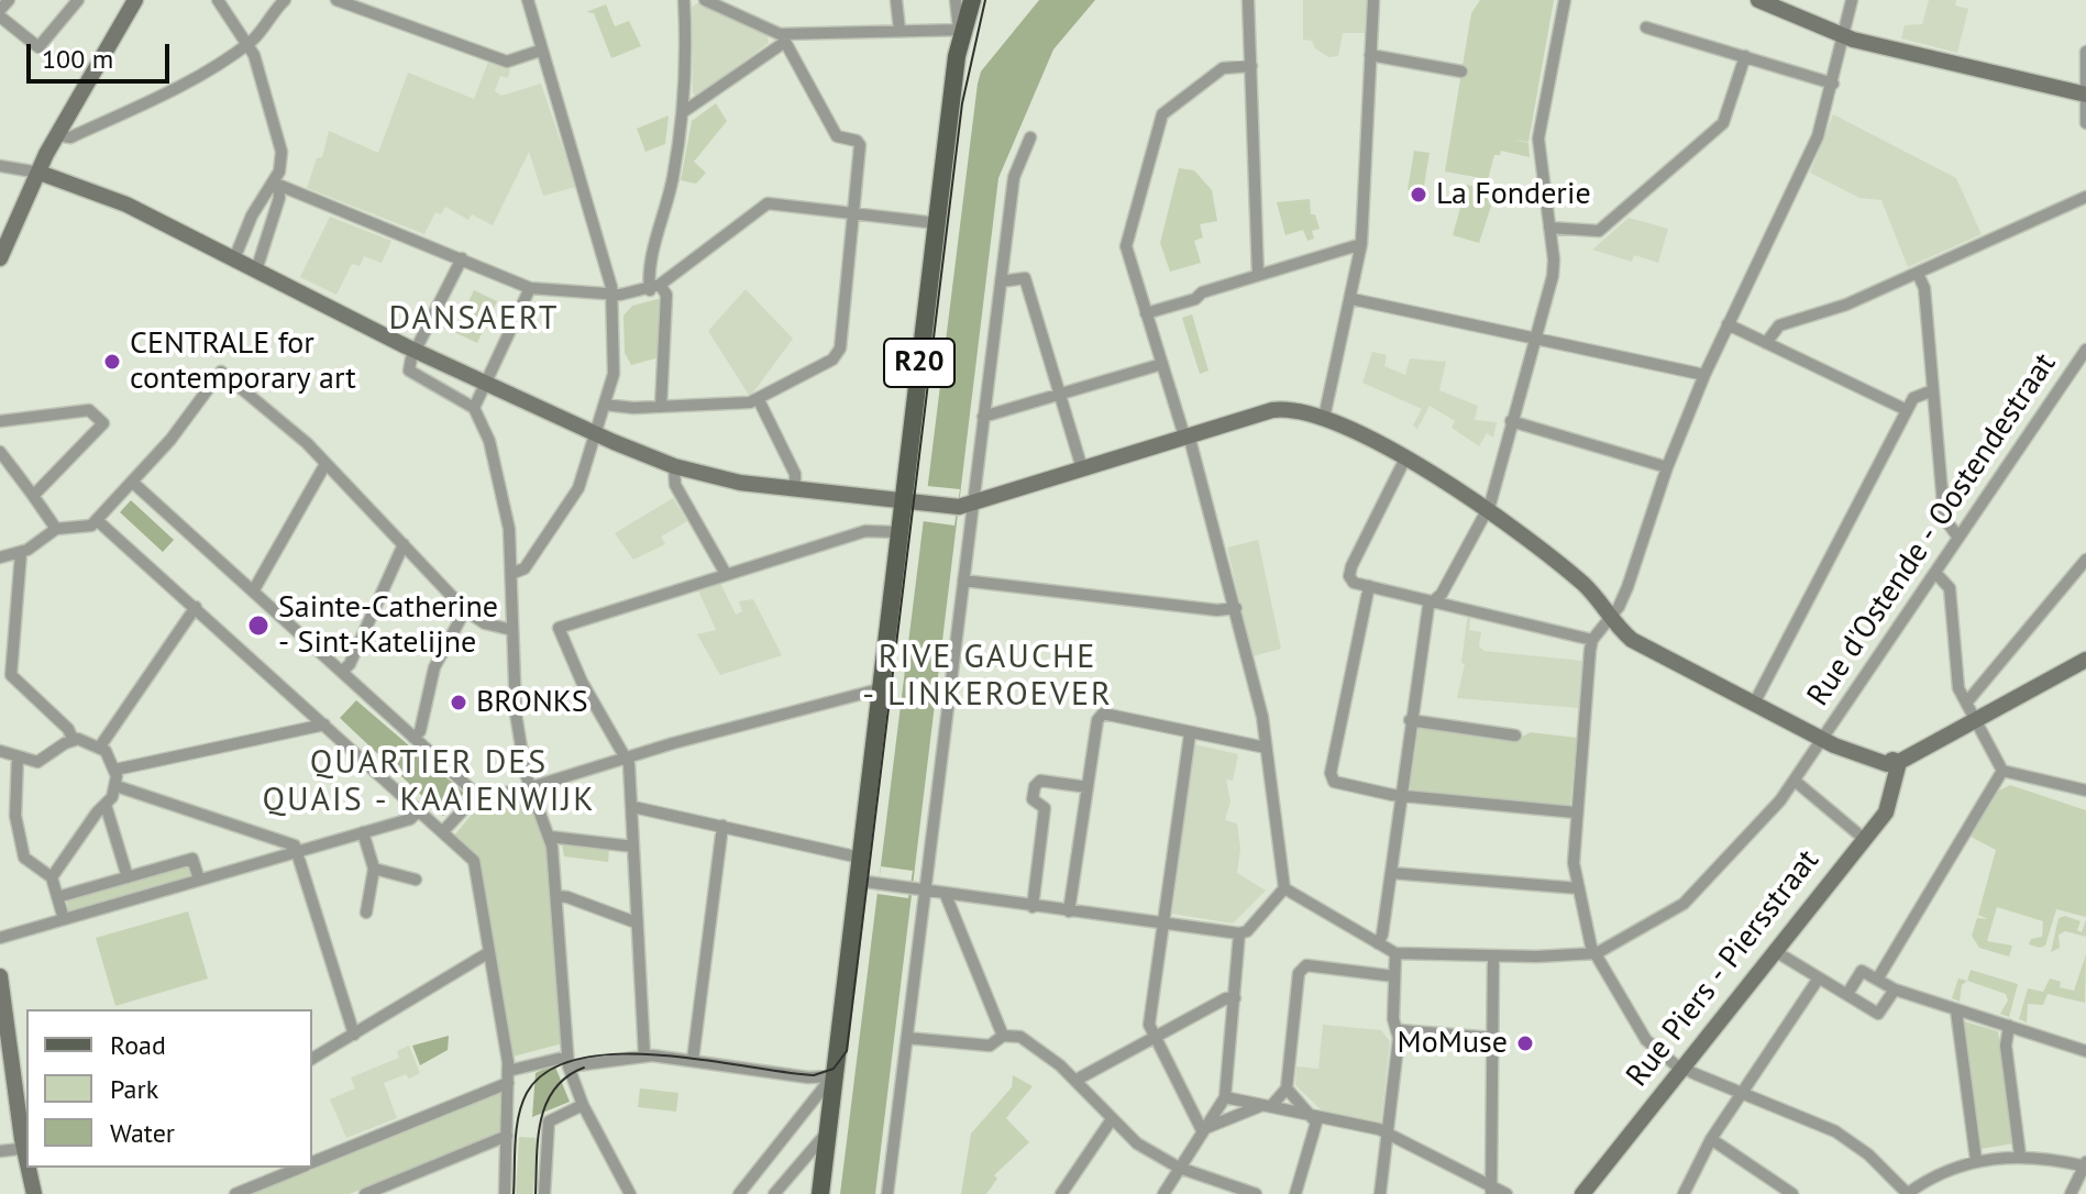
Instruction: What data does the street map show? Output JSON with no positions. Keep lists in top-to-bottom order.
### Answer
{
  "streets": {
    "main road": ["R20"],
    "street": ["Rue d'Ostende - Oostendestraat", "Rue Piers - Piersstraat"]
  },
  "districts": ["DANSAERT", "RIVE GAUCHE - LINKEROEVER", "QUARTIER DES QUAIS - KAAIENWIJK"],
  "places": [
    "La Fonderie",
    "CENTRALE for contemporary art",
    "Sainte-Catherine - Sint-Katelijne",
    "BRONKS",
    "MoMuse"
  ],
  "legend": ["Road", "Park", "Water"],
  "scale_bar": "100 m"
}
